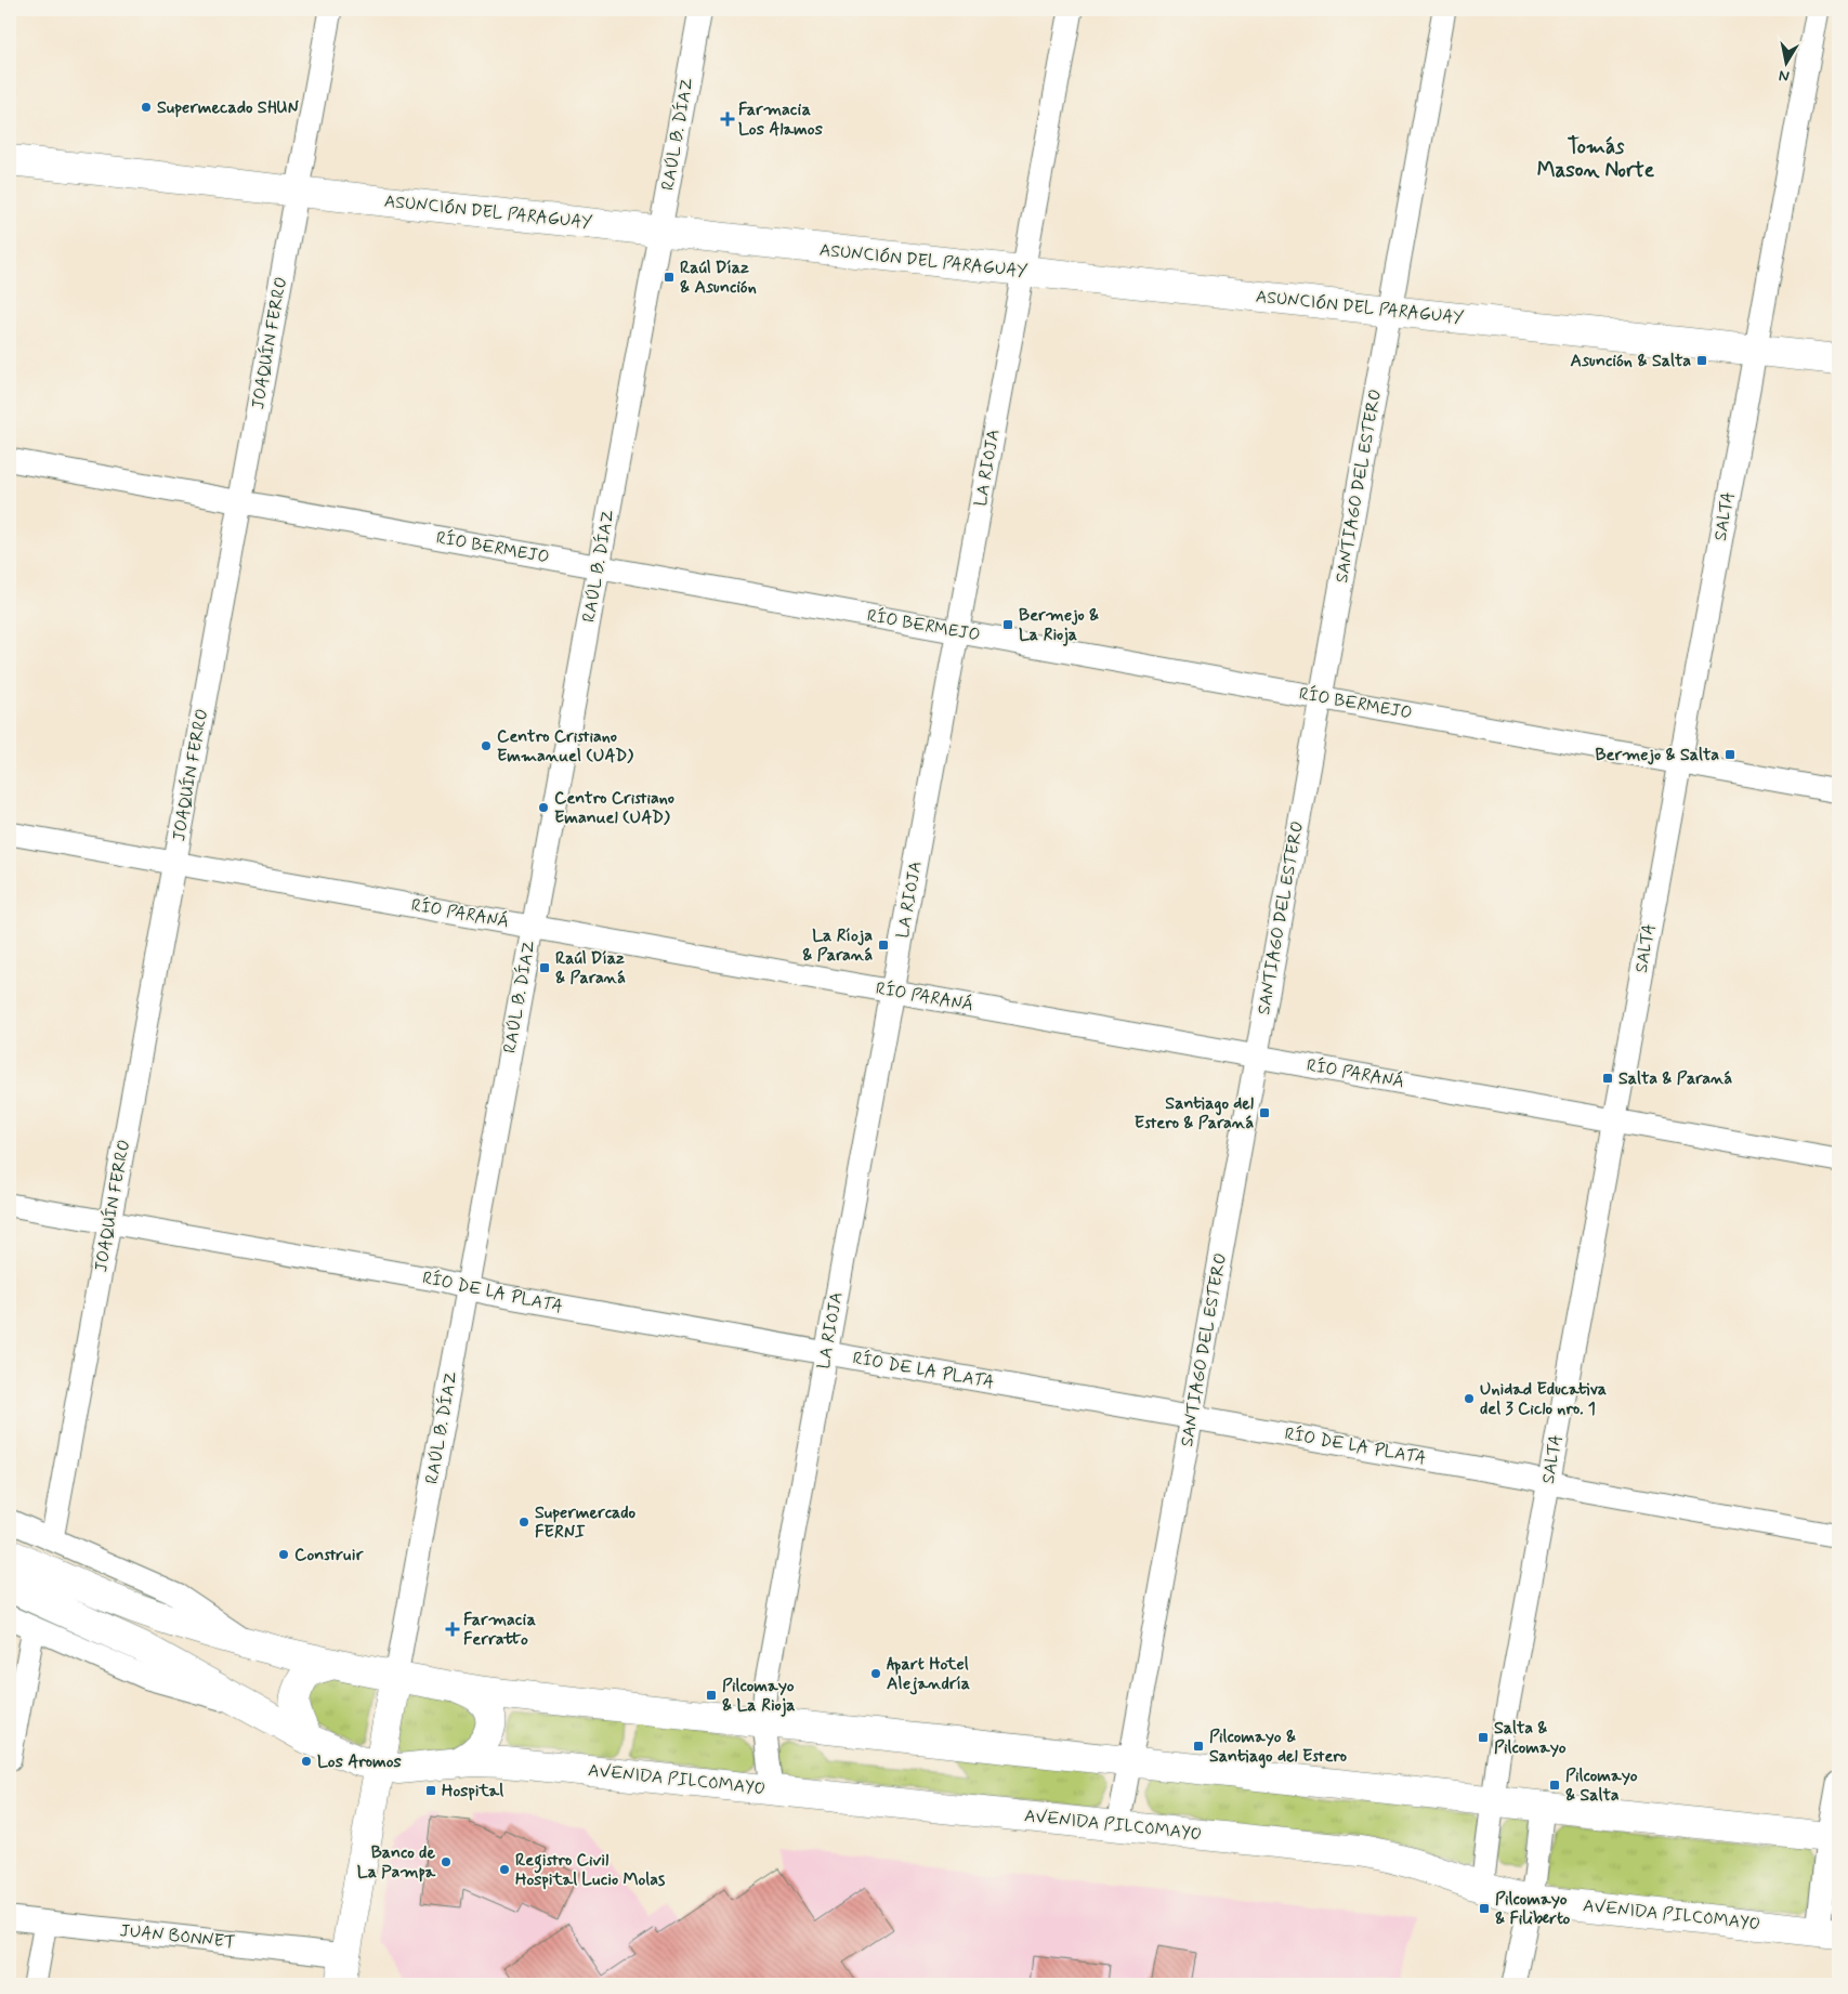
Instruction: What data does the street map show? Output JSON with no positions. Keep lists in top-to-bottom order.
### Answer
{
  "streets": {
    "main road": ["RAÚL B. DÍAZ", "ASUNCIÓN DEL PARAGUAY", "AVENIDA PILCOMAYO"],
    "street": [
      "JOAQUÍN FERRO",
      "LA RIOJA",
      "SANTIAGO DEL ESTERO",
      "SALTA",
      "RÍO BERMEJO",
      "RÍO PARANÁ",
      "RÍO DE LA PLATA",
      "JUAN BONNET"
    ]
  },
  "crossings": [
    ["RAÚL B. DÍAZ", "ASUNCIÓN DEL PARAGUAY"],
    ["RAÚL B. DÍAZ", "RÍO BERMEJO"],
    ["RAÚL B. DÍAZ", "RÍO PARANÁ"],
    ["RAÚL B. DÍAZ", "RÍO DE LA PLATA"],
    ["RAÚL B. DÍAZ", "AVENIDA PILCOMAYO"],
    ["RAÚL B. DÍAZ", "JUAN BONNET"],
    ["ASUNCIÓN DEL PARAGUAY", "JOAQUÍN FERRO"],
    ["ASUNCIÓN DEL PARAGUAY", "LA RIOJA"],
    ["ASUNCIÓN DEL PARAGUAY", "SANTIAGO DEL ESTERO"],
    ["ASUNCIÓN DEL PARAGUAY", "SALTA"],
    ["JOAQUÍN FERRO", "RÍO BERMEJO"],
    ["JOAQUÍN FERRO", "RÍO PARANÁ"],
    ["JOAQUÍN FERRO", "RÍO DE LA PLATA"],
    ["LA RIOJA", "RÍO BERMEJO"],
    ["LA RIOJA", "RÍO PARANÁ"],
    ["LA RIOJA", "RÍO DE LA PLATA"],
    ["LA RIOJA", "AVENIDA PILCOMAYO"],
    ["SANTIAGO DEL ESTERO", "RÍO BERMEJO"],
    ["SANTIAGO DEL ESTERO", "RÍO PARANÁ"],
    ["SANTIAGO DEL ESTERO", "RÍO DE LA PLATA"],
    ["SANTIAGO DEL ESTERO", "AVENIDA PILCOMAYO"],
    ["SALTA", "RÍO BERMEJO"],
    ["SALTA", "RÍO PARANÁ"],
    ["SALTA", "RÍO DE LA PLATA"],
    ["SALTA", "AVENIDA PILCOMAYO"]
  ],
  "districts": ["Tomás Mason Norte"],
  "places": {
    "other": [
      "Supermecado SHUN",
      "Centro Cristiano Emmanuel (UAD)",
      "Centro Cristiano Emanuel (UAD)",
      "Unidad Educativa del 3 Ciclo nro. 1",
      "Supermercado FERNI",
      "Construir",
      "Apart Hotel Alejandría",
      "Los Aromos",
      "Banco de La Pampa",
      "Registro Civil Hospital Lucio Molas"
    ],
    "health": ["Farmacia Los Alamos", "Farmacia Ferratto"],
    "transit": [
      "Raúl Díaz & Asunción",
      "Asunción & Salta",
      "Bermejo & La Rioja",
      "Bermejo & Salta",
      "La Ríoja & Paraná",
      "Raúl Díaz & Paraná",
      "Salta & Paraná",
      "Santiago del Estero & Paraná",
      "Pilcomayo & La Rioja",
      "Salta & Pilcomayo",
      "Pilcomayo & Santiago del Estero",
      "Pilcomayo & Salta",
      "Hospital",
      "Pilcomayo & Filiberto"
    ]
  },
  "north": "bottom"
}
